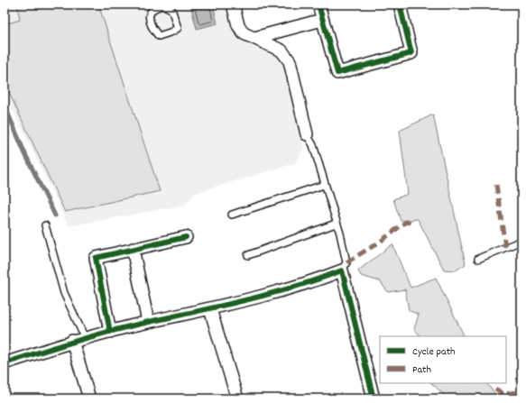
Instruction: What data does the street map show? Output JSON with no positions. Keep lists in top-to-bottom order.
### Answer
{
  "legend": ["Cycle path", "Path"]
}
